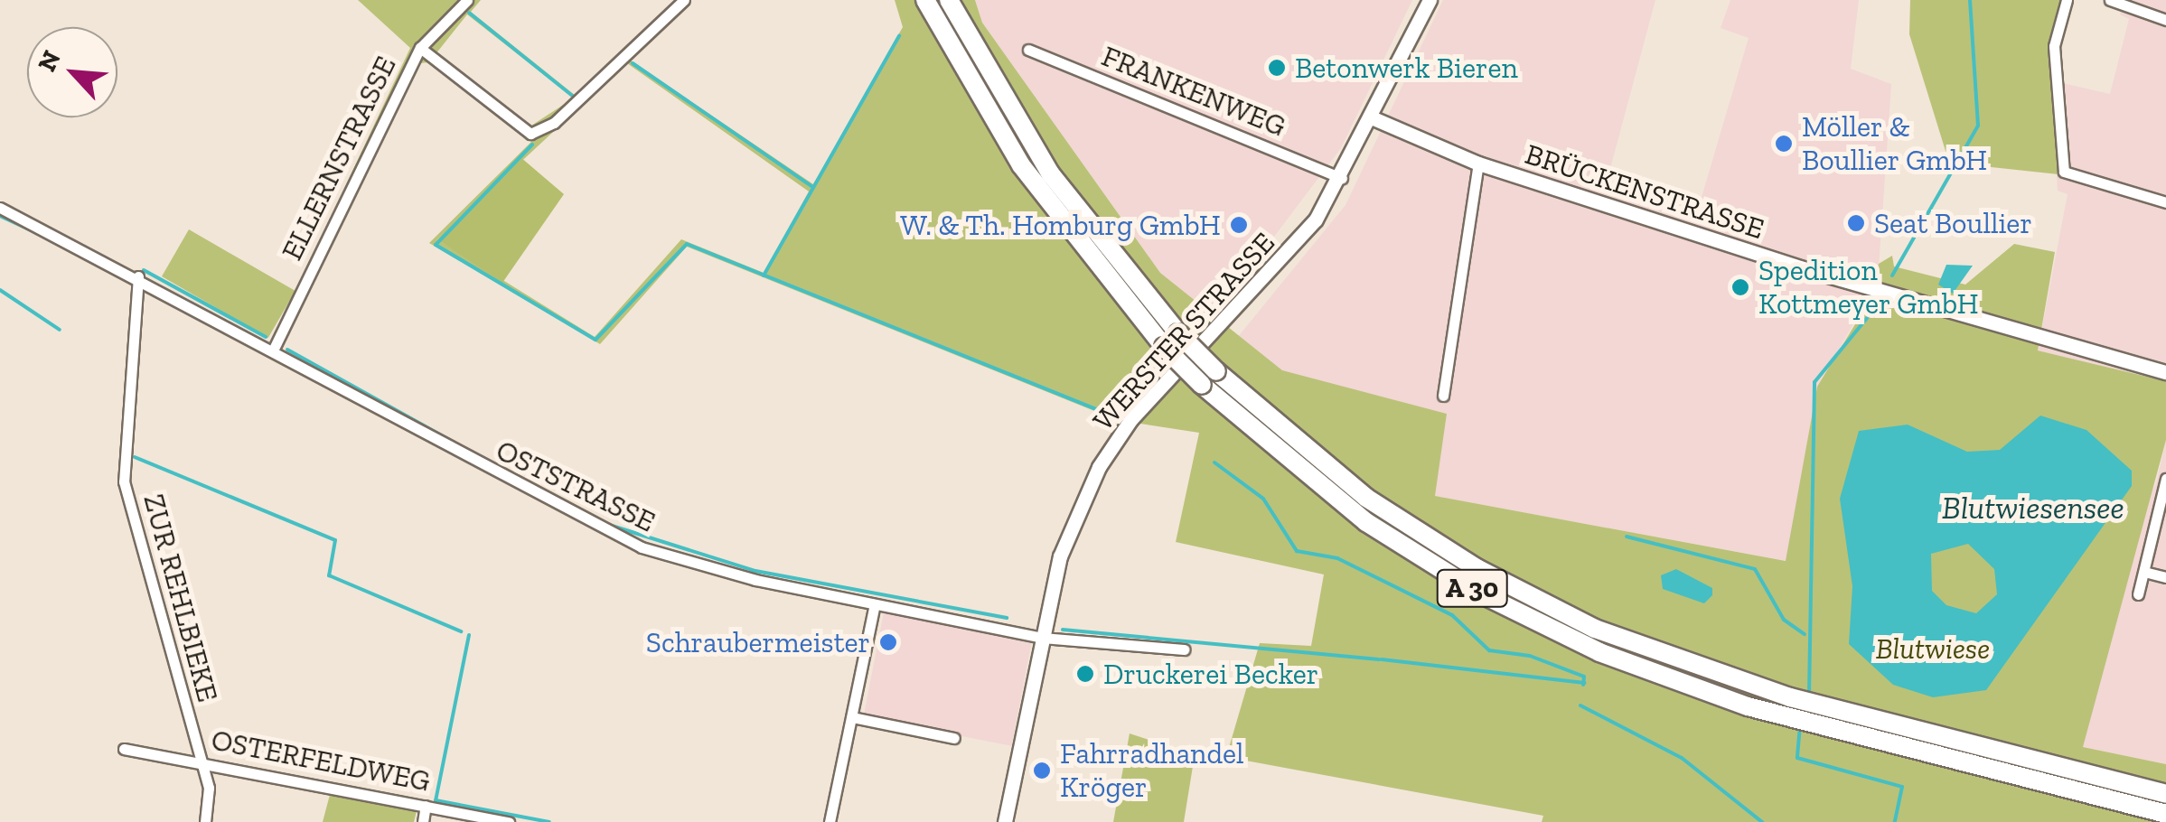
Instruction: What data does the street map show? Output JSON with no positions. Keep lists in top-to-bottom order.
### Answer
{
  "streets": {
    "highway": ["A 30"],
    "main road": ["BRÜCKENSTRASSE", "WERSTER STRASSE"],
    "street": [
      "FRANKENWEG",
      "ELLERNSTRASSE",
      "OSTSTRASSE",
      "ZUR REHLBIEKE",
      "OSTERFELDWEG"
    ]
  },
  "crossings": [
    ["FRANKENWEG", "WERSTER STRASSE"],
    ["ELLERNSTRASSE", "OSTSTRASSE"],
    ["BRÜCKENSTRASSE", "WERSTER STRASSE"],
    ["WERSTER STRASSE", "OSTSTRASSE"],
    ["OSTSTRASSE", "ZUR REHLBIEKE"],
    ["ZUR REHLBIEKE", "OSTERFELDWEG"]
  ],
  "water": ["Blutwiesensee"],
  "parks": ["Blutwiese"],
  "places": [
    "Betonwerk Bieren",
    "Möller & Boullier GmbH",
    "Seat Boullier",
    "W. & Th. Homburg GmbH",
    "Spedition Kottmeyer GmbH",
    "Schraubermeister",
    "Druckerei Becker",
    "Fahrradhandel Kröger"
  ],
  "north": "top left"
}
